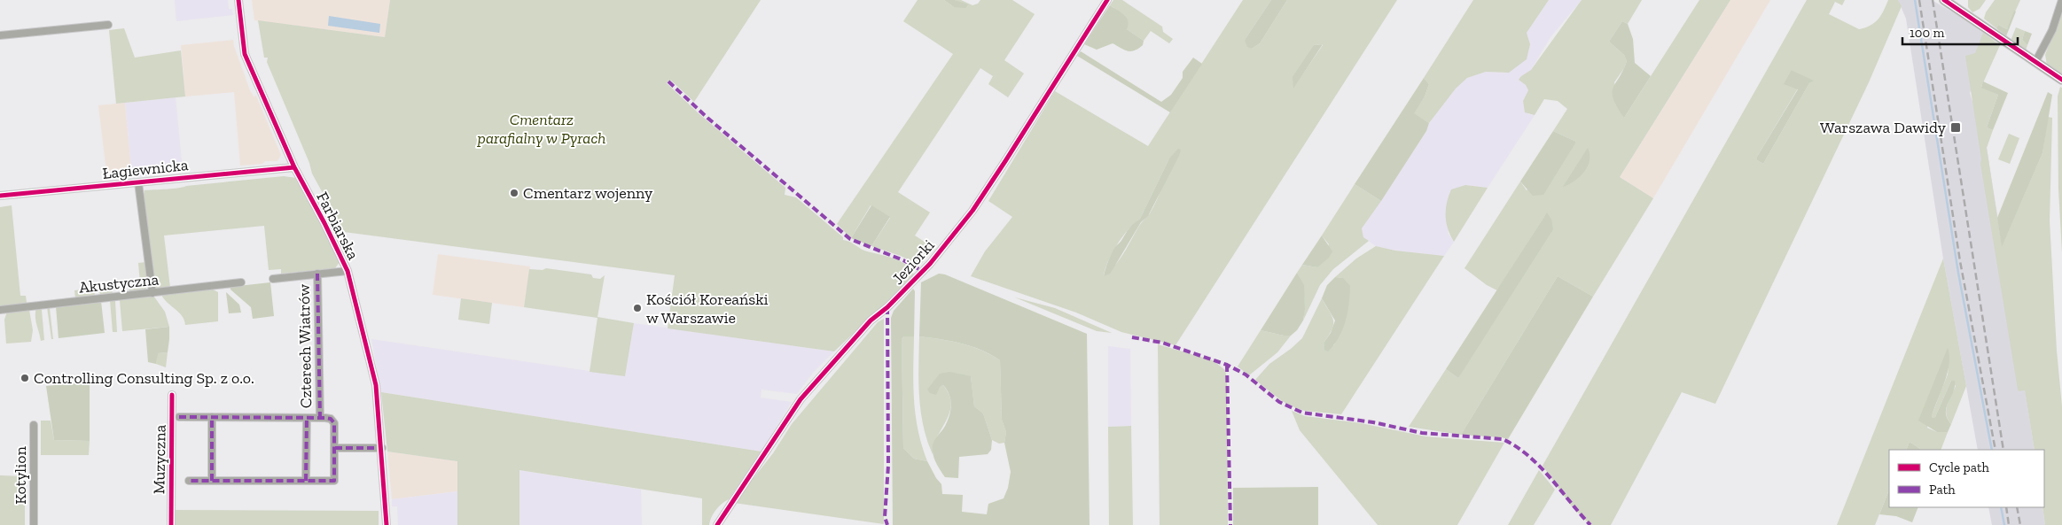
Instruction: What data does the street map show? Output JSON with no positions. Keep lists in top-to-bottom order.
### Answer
{
  "streets": {
    "street": [
      "Łagiewnicka",
      "Farbiarska",
      "Jeziorki",
      "Akustyczna",
      "Czterech Wiatrów",
      "Muzyczna",
      "Kotylion"
    ]
  },
  "crossings": [
    ["Łagiewnicka", "Farbiarska"]
  ],
  "parks": ["Cmentarz parafialny w Pyrach"],
  "places": {
    "transit": ["Warszawa Dawidy"],
    "other": ["Cmentarz wojenny", "Kościół Koreański w Warszawie", "Controlling Consulting Sp. z o.o."]
  },
  "legend": ["Cycle path", "Path"],
  "scale_bar": "100 m"
}
